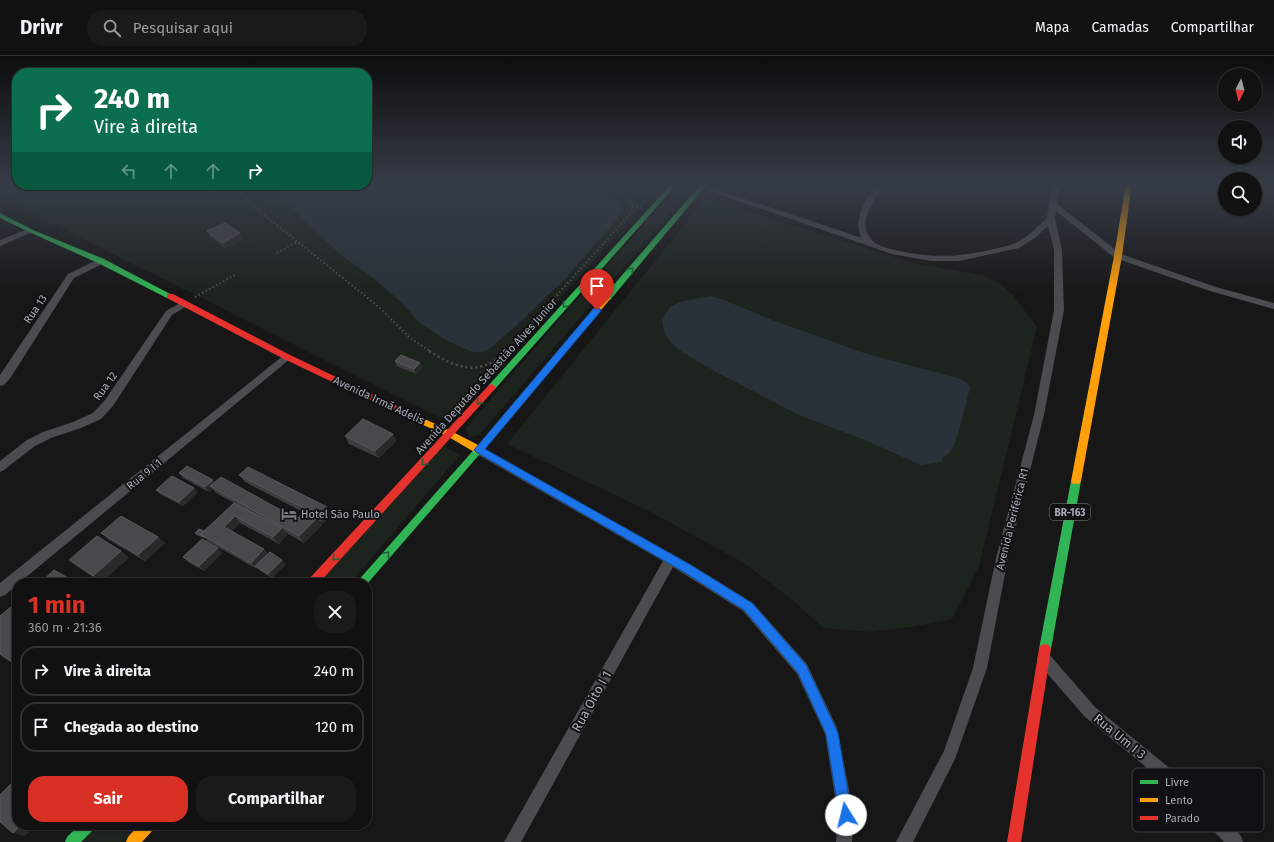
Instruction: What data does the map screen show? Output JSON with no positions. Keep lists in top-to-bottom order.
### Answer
{
  "streets": {
    "main road": ["Avenida Deputado Sebastião Alves Junior", "Avenida Irmã Adelis", "BR-163"],
    "street": [
      "Rua 13",
      "Rua 12",
      "Rua 9 I 1",
      "Avenida Periférica R1",
      "Rua Oito I 1",
      "Rua Um I 3"
    ]
  },
  "crossings": [
    ["Rua 13", "Avenida Irmã Adelis"],
    ["Avenida Deputado Sebastião Alves Junior", "Avenida Irmã Adelis"],
    ["Rua 12", "Avenida Irmã Adelis"],
    ["Avenida Irmã Adelis", "Rua 9 I 1"],
    ["Avenida Irmã Adelis", "Rua Oito I 1"],
    ["BR-163", "Rua Um I 3"]
  ],
  "places": {
    "hotel": ["Hotel São Paulo"]
  },
  "legend": ["Livre", "Lento", "Parado"],
  "north": "bottom",
  "page": {
    "header": "Drivr",
    "search": "Pesquisar aqui",
    "nav": ["Mapa", "Camadas", "Compartilhar"],
    "turn": ["240 m", "Vire à direita"],
    "heading": ["1 min", "360 m · 21:36"],
    "list": [
      {
        "name": "Vire à direita",
        "value": "240 m"
      },
      {
        "name": "Chegada ao destino",
        "value": "120 m"
      }
    ],
    "buttons": ["Sair", "Compartilhar"]
  }
}
